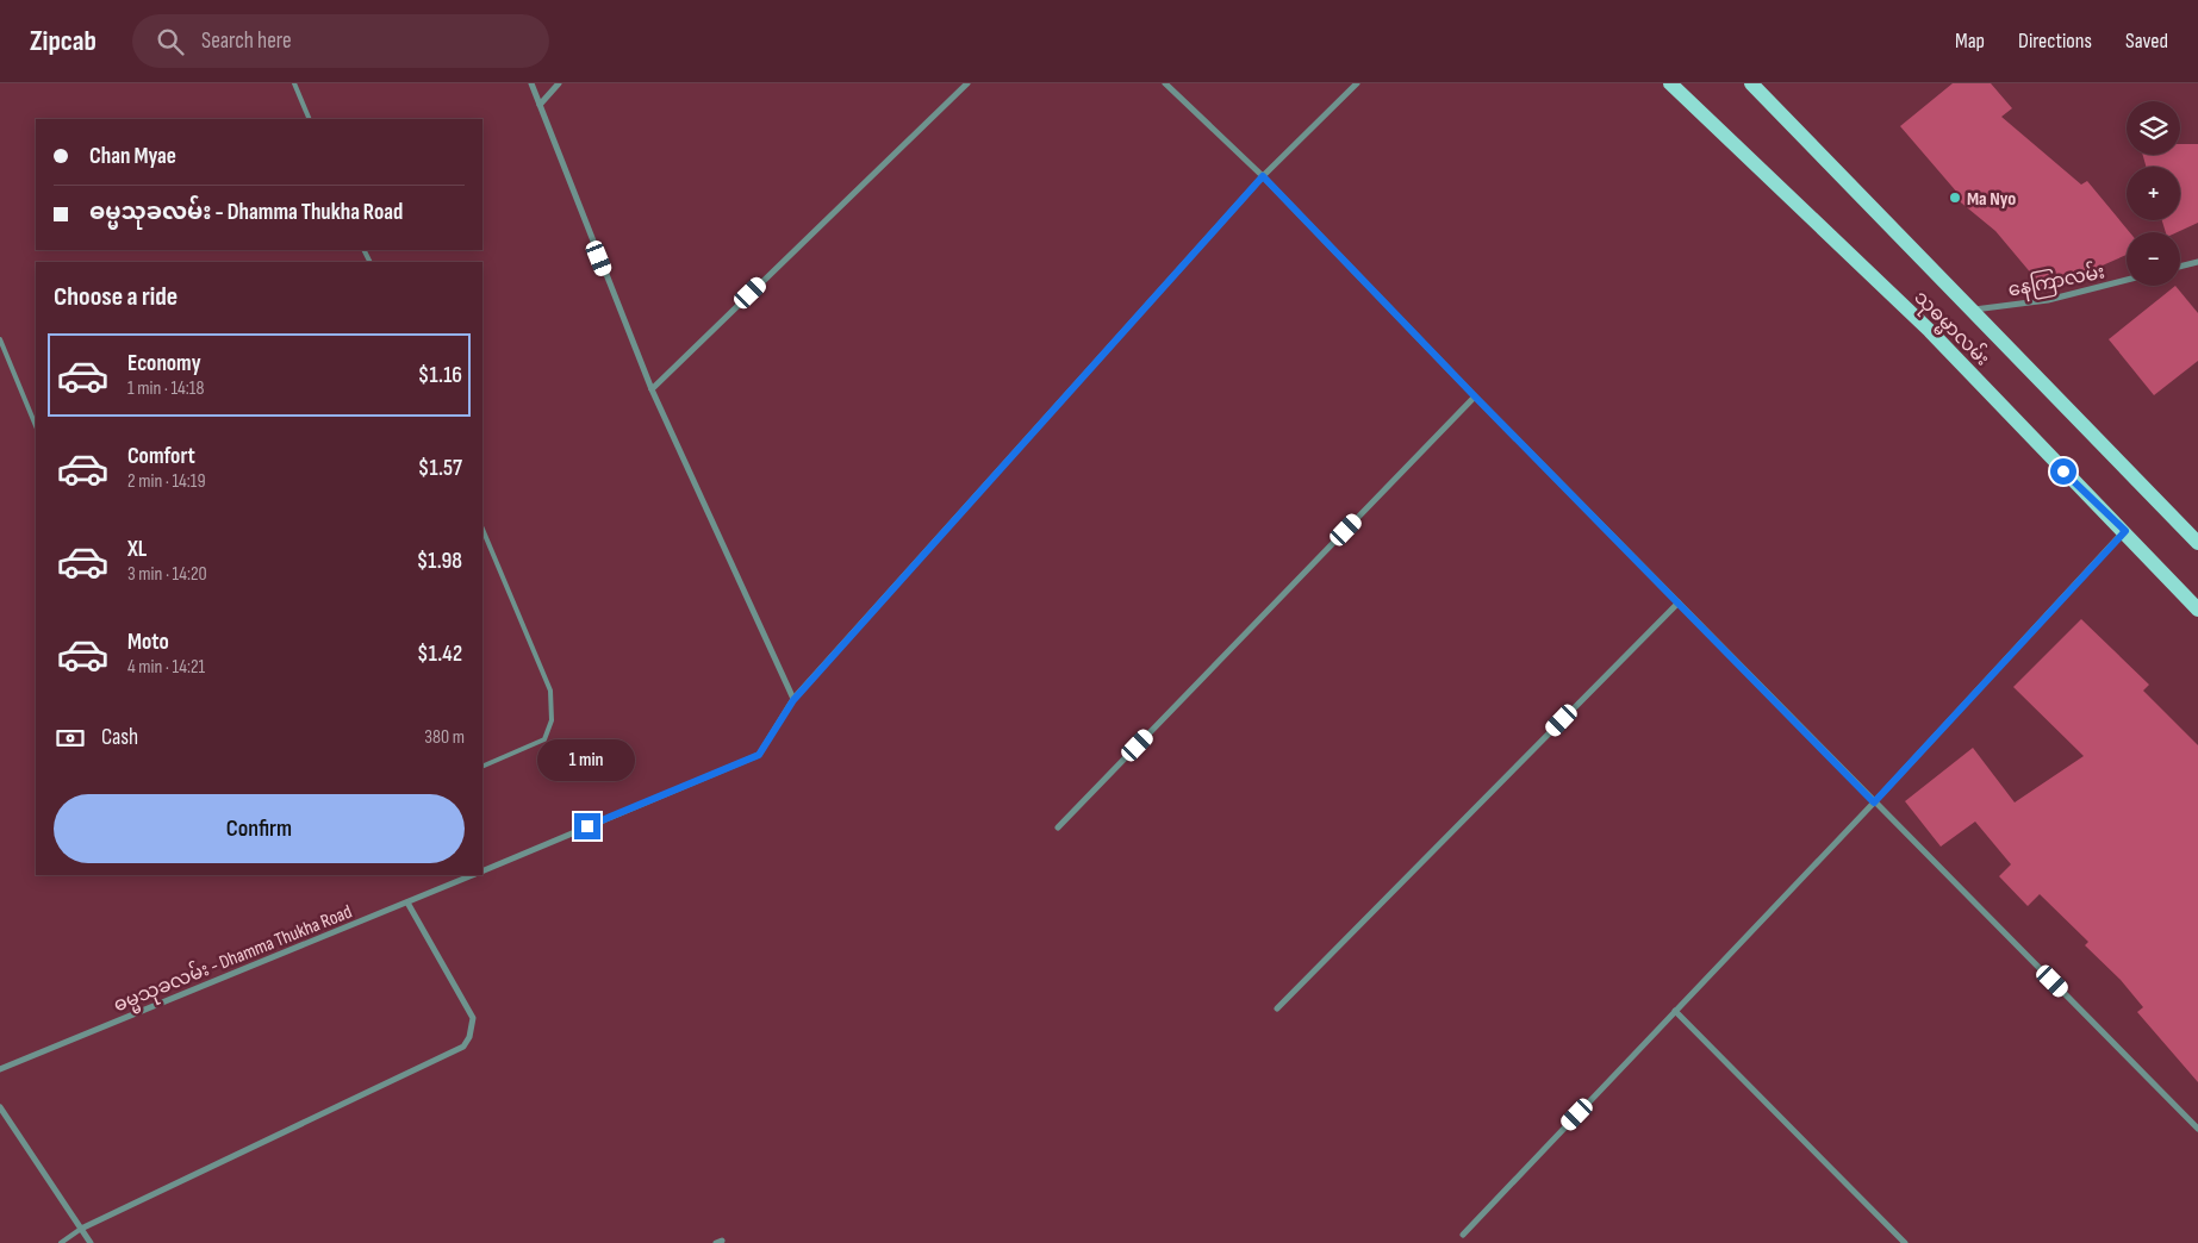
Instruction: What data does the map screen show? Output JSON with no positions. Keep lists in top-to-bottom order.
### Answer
{
  "streets": {
    "main road": ["သုဓမ္မာလမ်း"],
    "street": ["နေကြာလမ်း", "ဓမ္မသုခလမ်း - Dhamma Thukha Road"]
  },
  "crossings": [
    ["နေကြာလမ်း", "သုဓမ္မာလမ်း"]
  ],
  "places": ["Ma Nyo"],
  "page": {
    "header": "Zipcab",
    "search": "Search here",
    "nav": ["Map", "Directions", "Saved"],
    "map_buttons": ["+", "−"],
    "banner": ["Chan Myae", "ဓမ္မသုခလမ်း - Dhamma Thukha Road"],
    "heading": "Choose a ride",
    "list": [
      {
        "name": "Economy",
        "note": "1 min · 14:18",
        "value": "$1.16"
      },
      {
        "name": "Comfort",
        "note": "2 min · 14:19",
        "value": "$1.57"
      },
      {
        "name": "XL",
        "note": "3 min · 14:20",
        "value": "$1.98"
      },
      {
        "name": "Moto",
        "note": "4 min · 14:21",
        "value": "$1.42"
      }
    ],
    "pay": ["Cash", "380 m"],
    "bubble": "1 min",
    "buttons": "Confirm"
  }
}
